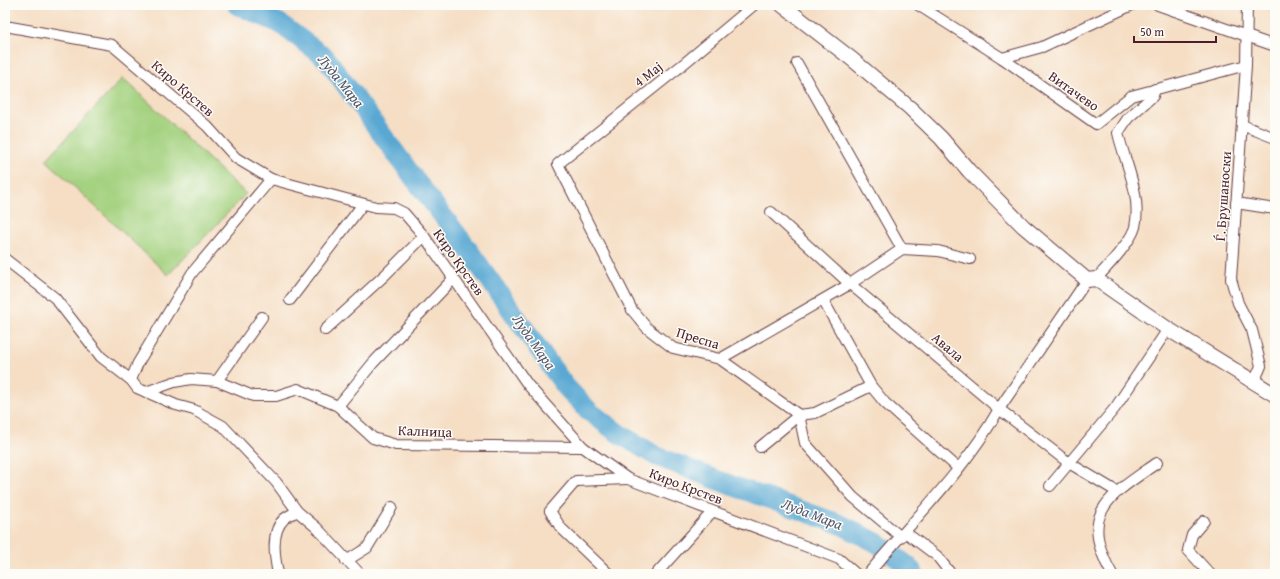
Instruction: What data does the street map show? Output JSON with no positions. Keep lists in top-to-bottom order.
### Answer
{
  "streets": {
    "street": [
      "4 Мај",
      "Киро Крстев",
      "Витачево",
      "Ѓ. Брушаноски",
      "Преспа",
      "Авала",
      "Калница"
    ]
  },
  "crossings": [
    ["4 Мај", "Преспа"],
    ["Киро Крстев", "Калница"],
    ["Витачево", "Ѓ. Брушаноски"]
  ],
  "water": ["Луда Мара"],
  "scale_bar": "50 m"
}
